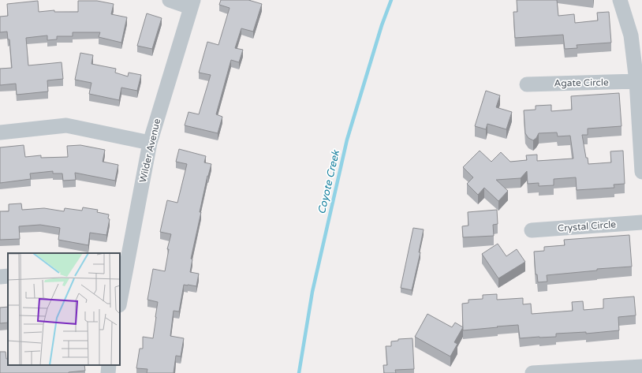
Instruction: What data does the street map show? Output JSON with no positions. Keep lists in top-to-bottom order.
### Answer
{
  "streets": {
    "street": ["Agate Circle", "Wilder Avenue", "Crystal Circle"]
  },
  "water": ["Coyote Creek"]
}
